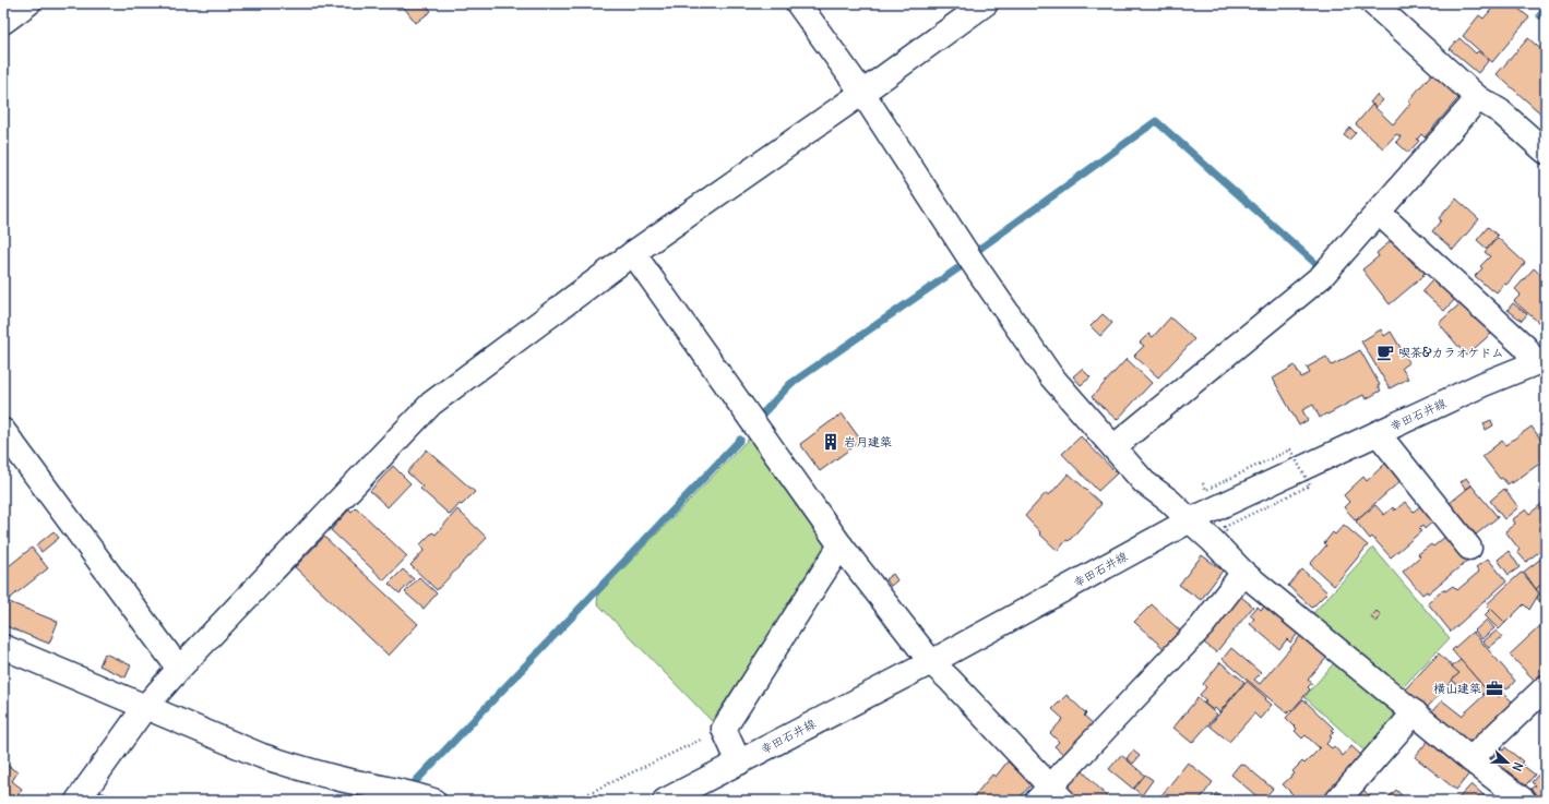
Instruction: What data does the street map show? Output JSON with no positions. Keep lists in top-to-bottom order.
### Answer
{
  "streets": {
    "street": ["幸田石井線"]
  },
  "places": {
    "cafe": ["喫茶&カラオケドム"],
    "building": ["岩月建築"],
    "office": ["横山建築"]
  },
  "north": "right"
}
